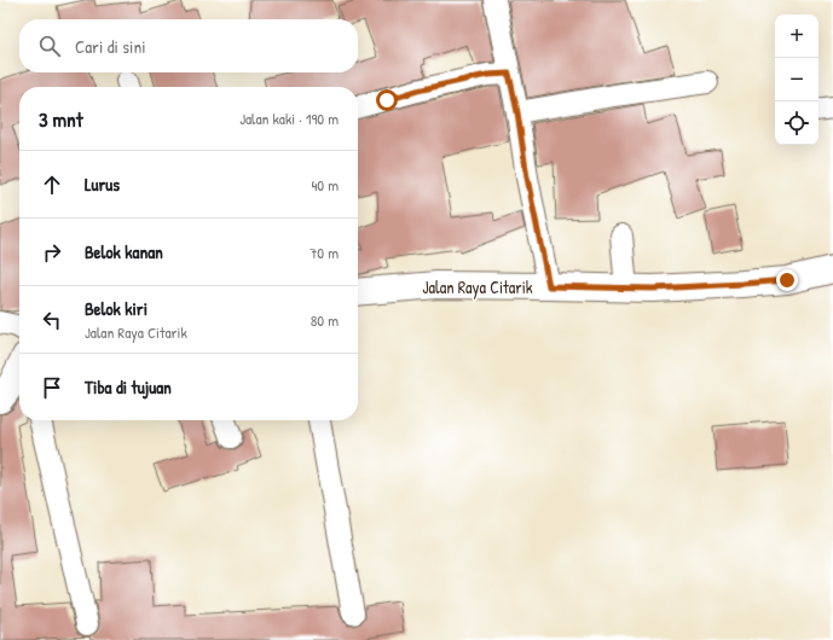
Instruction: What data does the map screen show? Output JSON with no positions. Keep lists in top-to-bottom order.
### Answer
{
  "streets": {
    "street": ["Jalan Raya Citarik"]
  },
  "page": {
    "map_buttons": ["+", "−"],
    "search": "Cari di sini",
    "heading": ["3 mnt", "Jalan kaki · 190 m"],
    "list": [
      ["Lurus", "40 m"],
      ["Belok kanan", "70 m"],
      ["Belok kiri", "Jalan Raya Citarik", "80 m"],
      "Tiba di tujuan"
    ]
  }
}
